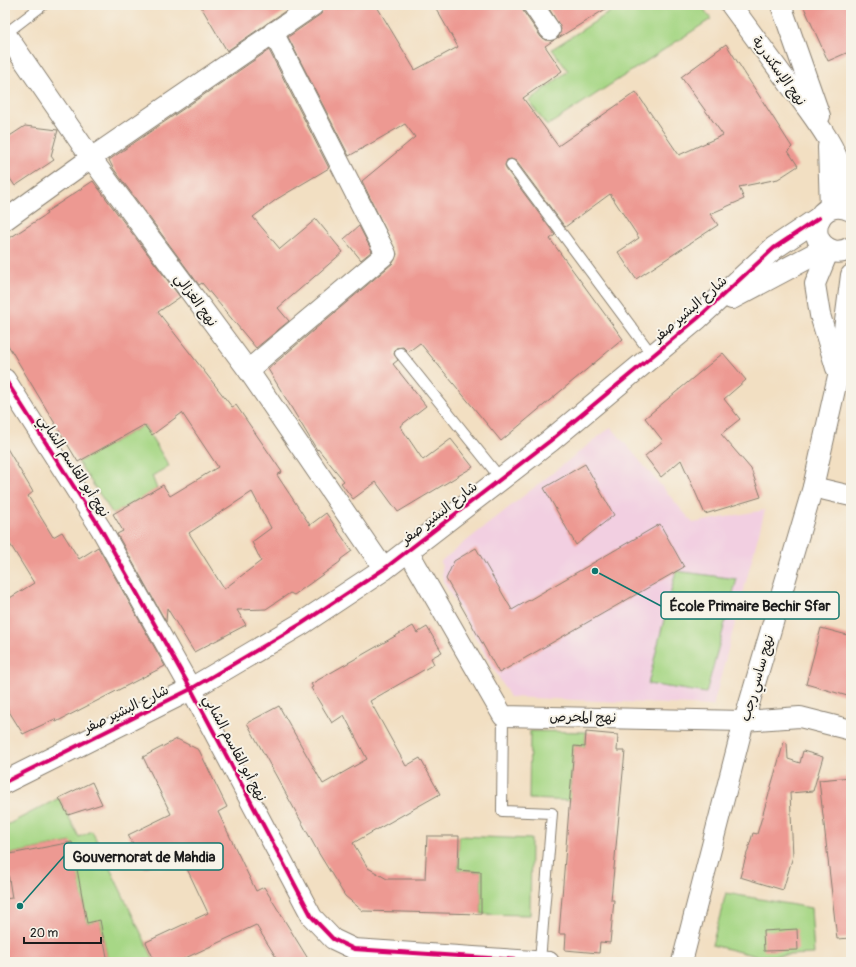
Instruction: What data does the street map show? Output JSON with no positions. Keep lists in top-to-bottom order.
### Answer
{
  "streets": {
    "street": [
      "نهج الإسكندرية",
      "نهج الغزالي",
      "شارع البشير صفر",
      "نهج أبو القاسم الشابي",
      "نهج ساسي رجب",
      "نهج المحرص"
    ]
  },
  "crossings": [
    ["نهج الغزالي", "شارع البشير صفر"],
    ["شارع البشير صفر", "نهج أبو القاسم الشابي"],
    ["نهج ساسي رجب", "نهج المحرص"]
  ],
  "places": ["École Primaire Bechir Sfar", "Gouvernorat de Mahdia"],
  "scale_bar": "20 m"
}
